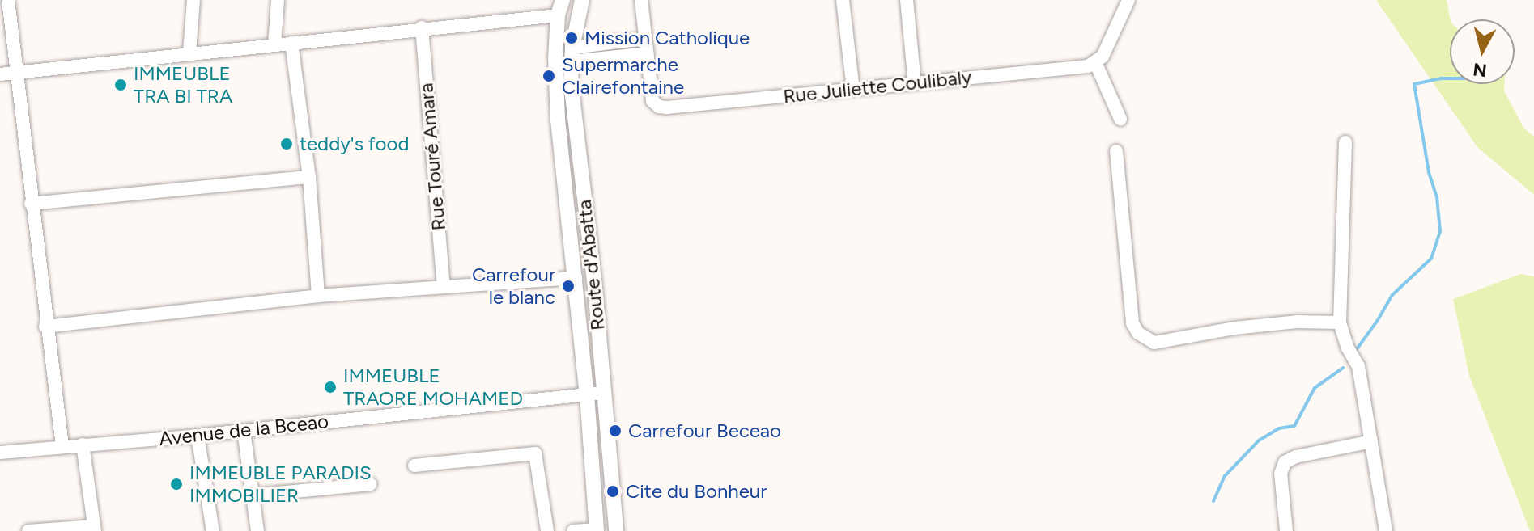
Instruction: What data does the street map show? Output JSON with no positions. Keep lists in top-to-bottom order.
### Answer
{
  "streets": {
    "street": [
      "Rue Juliette Coulibaly",
      "Rue Touré Amara",
      "Route d'Abatta",
      "Avenue de la Bceao"
    ]
  },
  "crossings": [
    ["Route d'Abatta", "Avenue de la Bceao"]
  ],
  "places": [
    "Mission Catholique",
    "Supermarche Clairefontaine",
    "IMMEUBLE TRA BI TRA",
    "teddy's food",
    "Carrefour le blanc",
    "IMMEUBLE TRAORE MOHAMED",
    "Carrefour Beceao",
    "IMMEUBLE PARADIS IMMOBILIER",
    "Cite du Bonheur"
  ],
  "north": "bottom"
}
